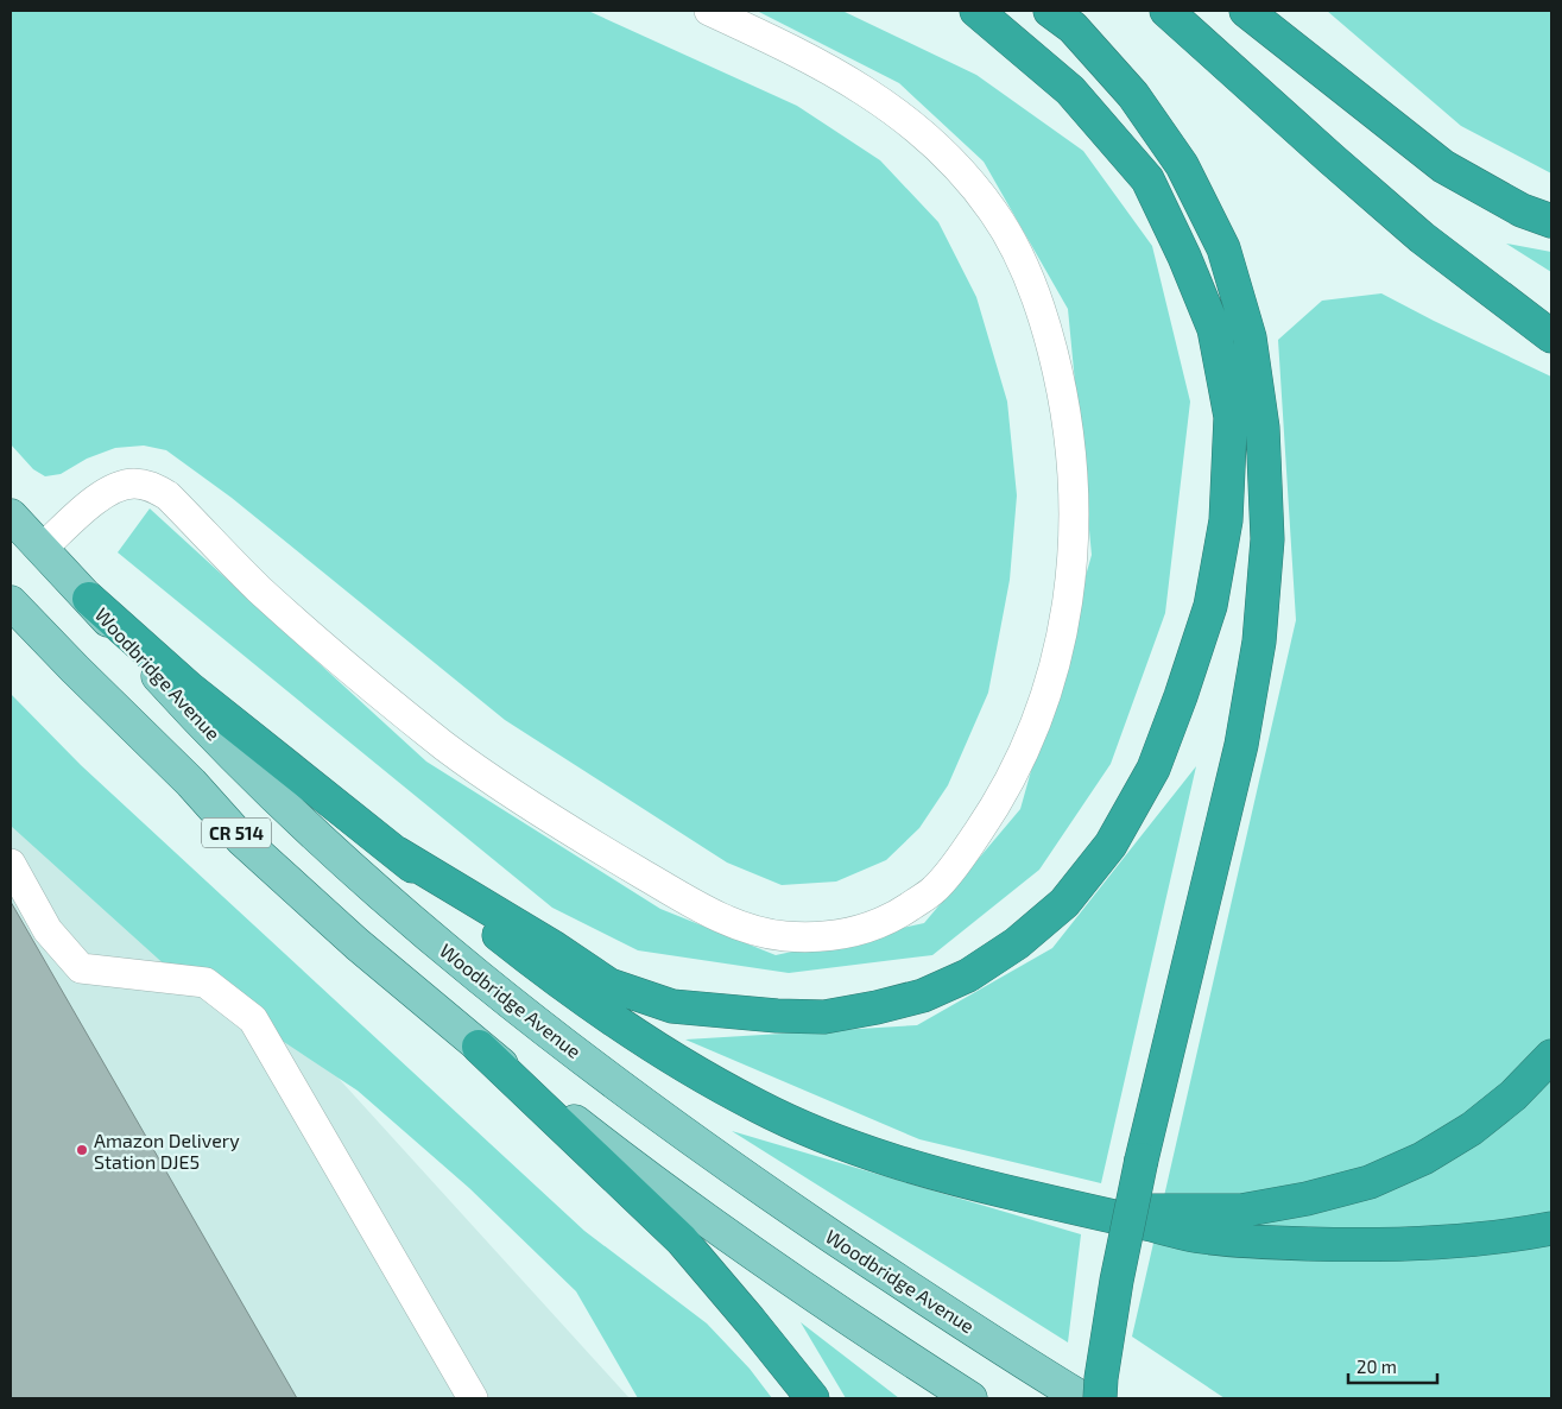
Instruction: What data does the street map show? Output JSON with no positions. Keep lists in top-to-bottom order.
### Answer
{
  "streets": {
    "main road": ["Woodbridge Avenue", "CR 514"]
  },
  "places": ["Amazon Delivery Station DJE5"],
  "scale_bar": "20 m"
}
